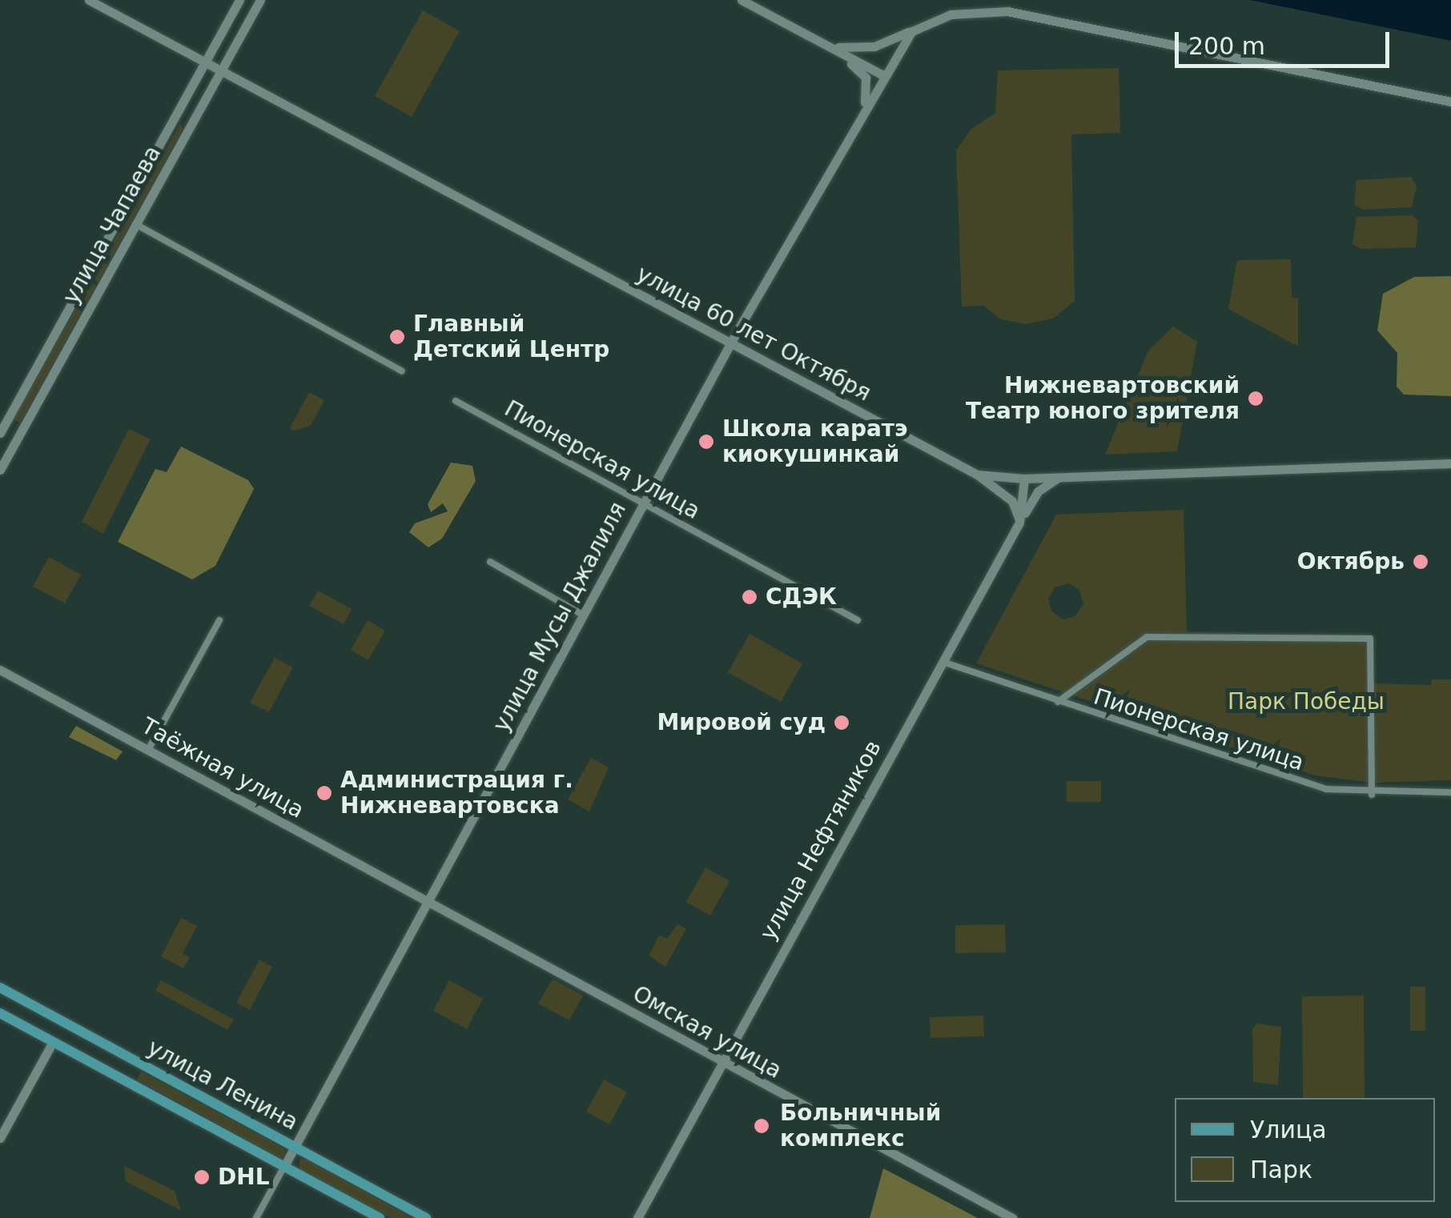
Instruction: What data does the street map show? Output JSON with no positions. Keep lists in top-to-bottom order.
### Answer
{
  "streets": {
    "main road": [
      "улица Чапаева",
      "улица 60 лет Октября",
      "улица Мусы Джалиля",
      "Таёжная улица",
      "улица Нефтяников",
      "Омская улица",
      "улица Ленина"
    ],
    "street": ["Пионерская улица"]
  },
  "crossings": [
    ["улица Чапаева", "улица 60 лет Октября"],
    ["улица 60 лет Октября", "улица Мусы Джалиля"],
    ["улица 60 лет Октября", "улица Нефтяников"],
    ["Пионерская улица", "улица Мусы Джалиля"],
    ["Пионерская улица", "улица Нефтяников"],
    ["улица Мусы Джалиля", "Таёжная улица"],
    ["улица Мусы Джалиля", "Омская улица"],
    ["улица Мусы Джалиля", "улица Ленина"],
    ["Таёжная улица", "Омская улица"],
    ["улица Нефтяников", "Омская улица"]
  ],
  "parks": ["Парк Победы"],
  "places": [
    "Главный Детский Центр",
    "Нижневартовский Театр юного зрителя",
    "Школа каратэ киокушинкай",
    "Октябрь",
    "СДЭК",
    "Мировой суд",
    "Администрация г. Нижневартовска",
    "Больничный комплекс",
    "DHL"
  ],
  "legend": ["Улица", "Парк"],
  "scale_bar": "200 m"
}
